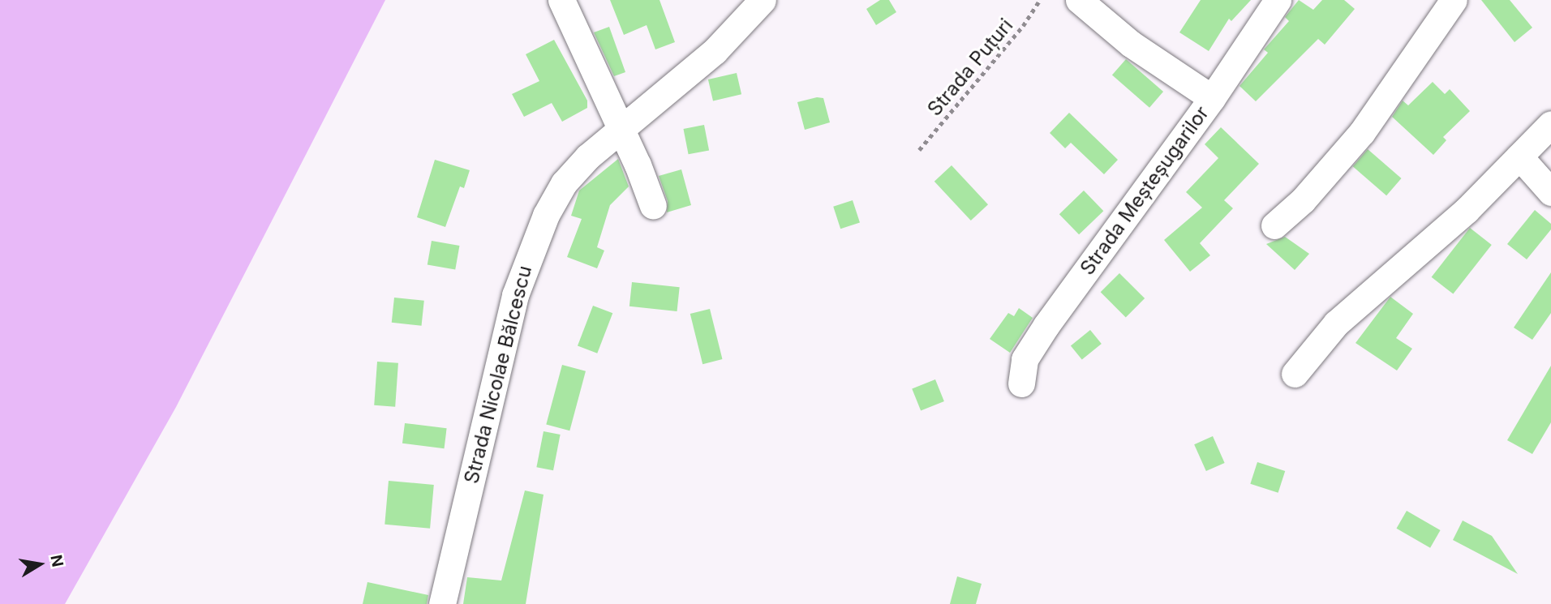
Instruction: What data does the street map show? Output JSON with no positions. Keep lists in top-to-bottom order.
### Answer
{
  "streets": {
    "street": ["Strada Meșteșugarilor", "Strada Nicolae Bălcescu"],
    "path": ["Strada Puțuri"]
  },
  "north": "right"
}
